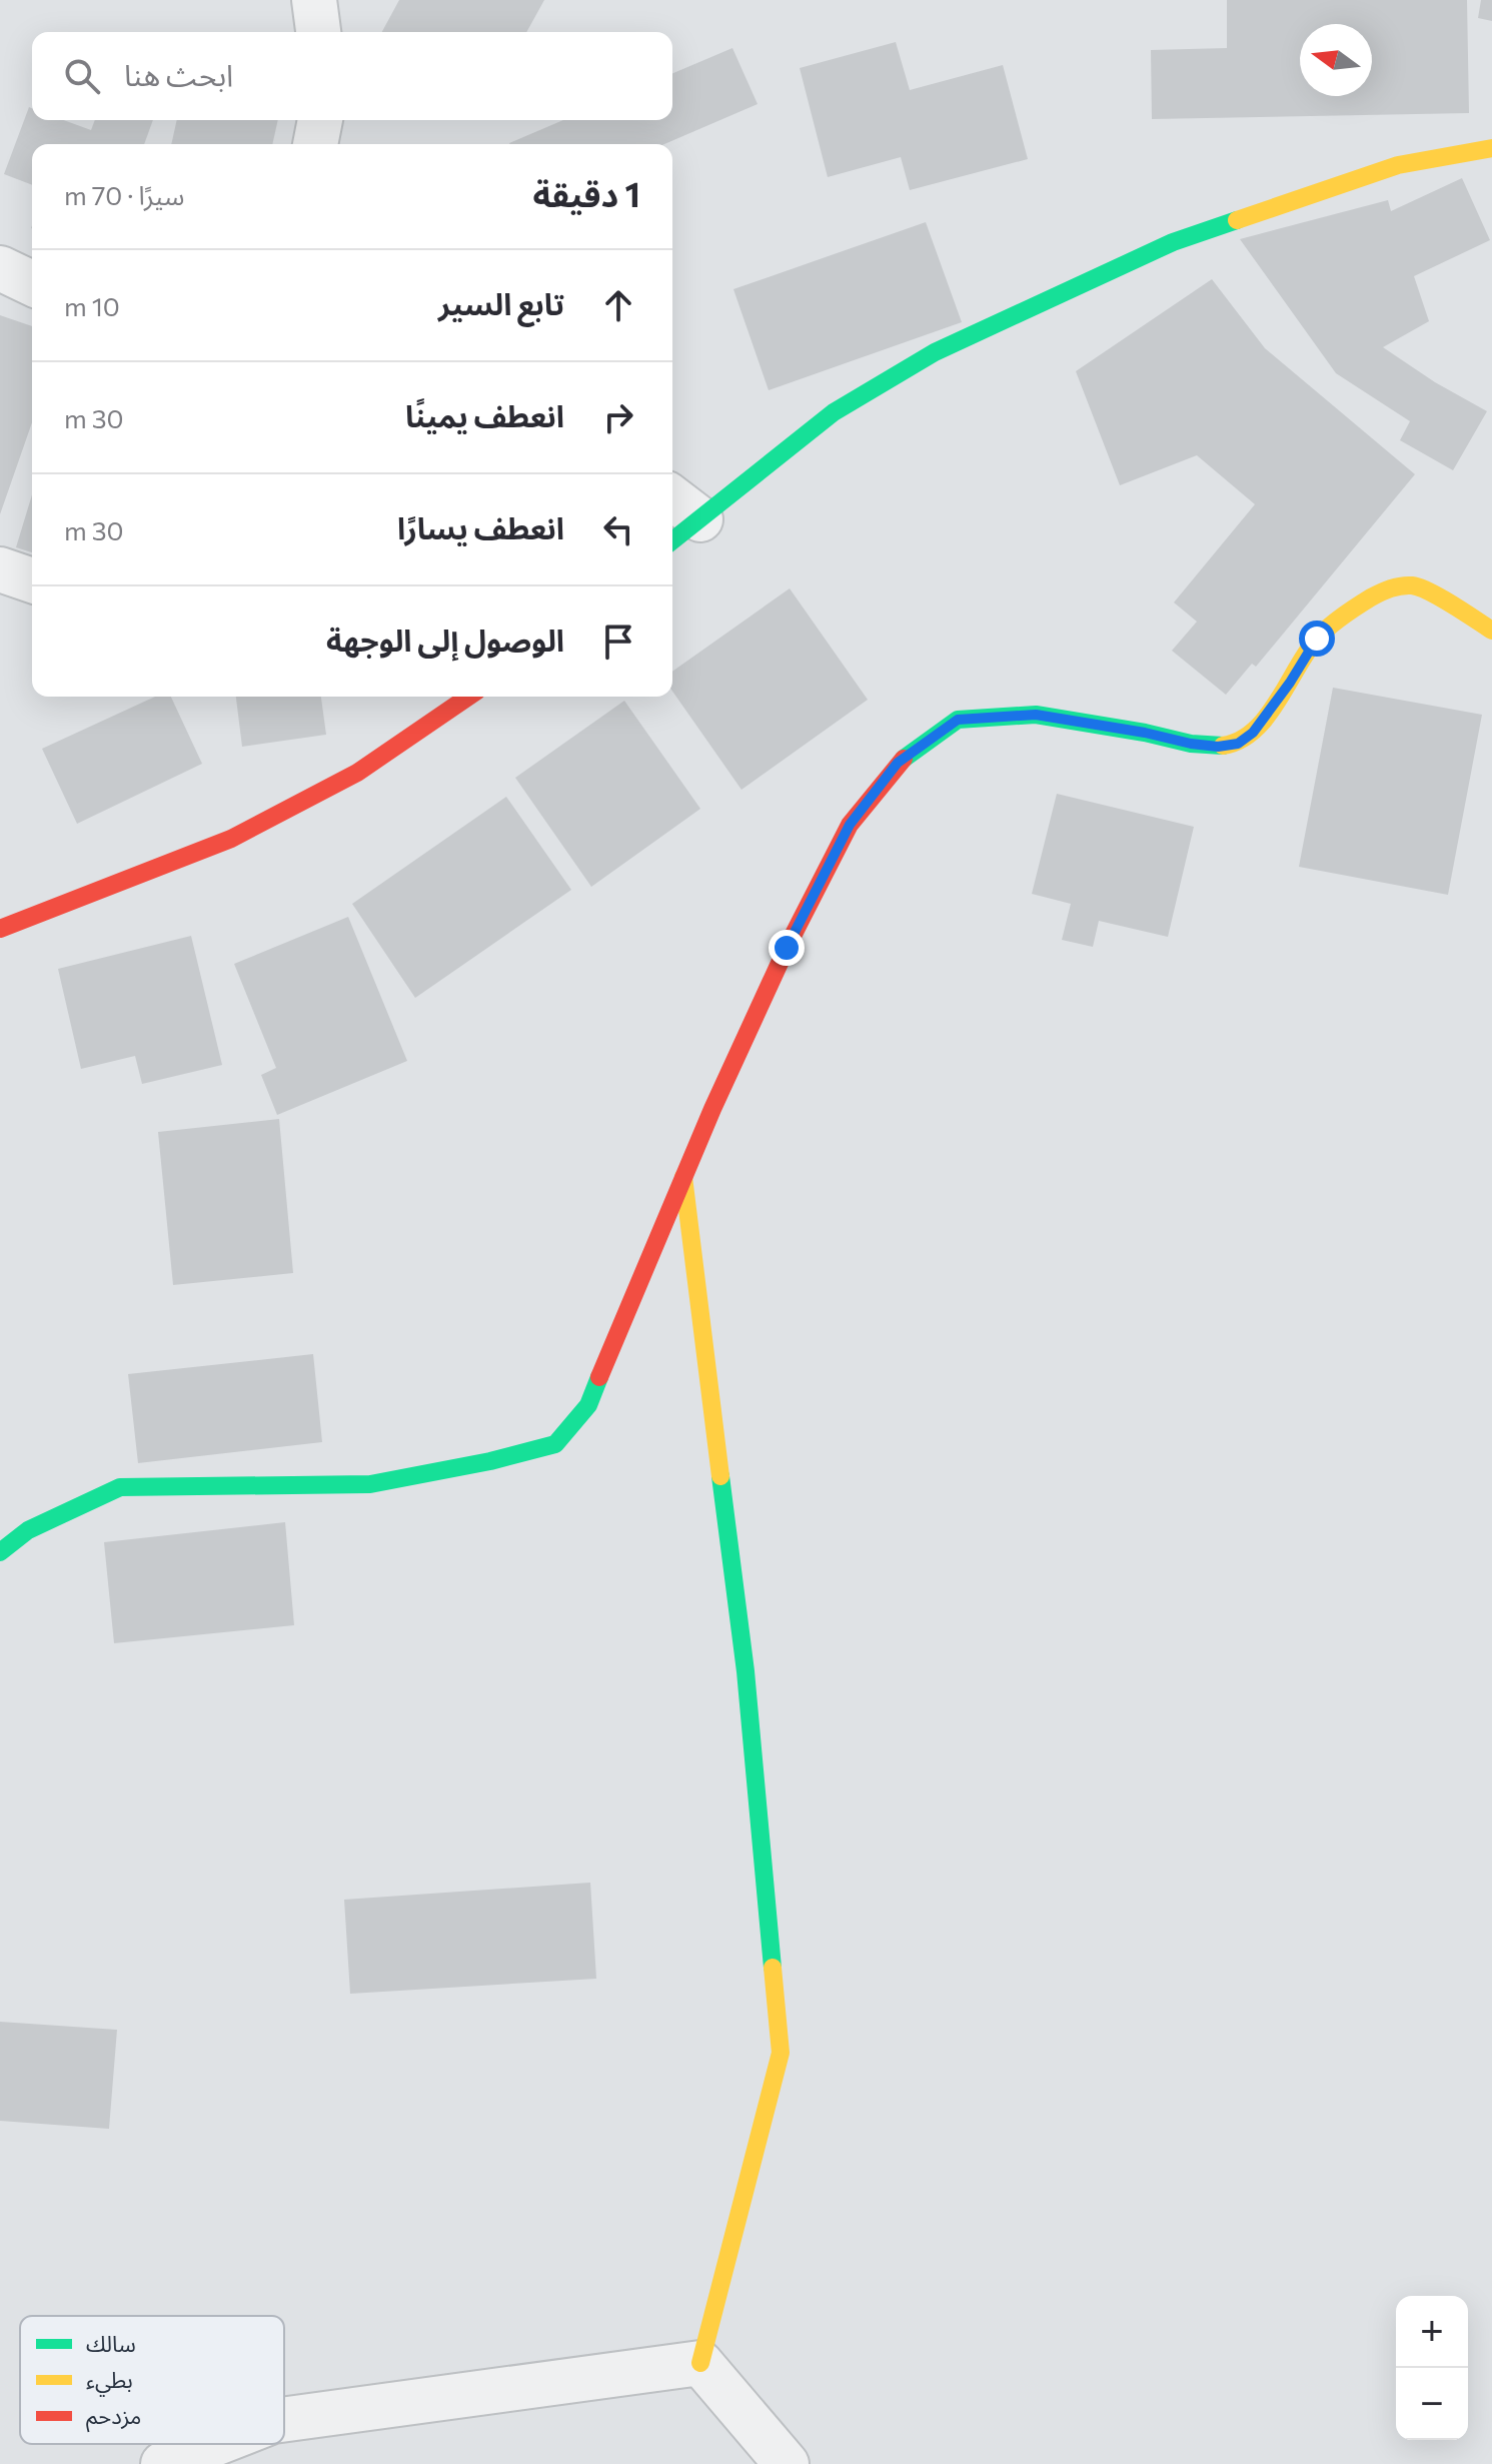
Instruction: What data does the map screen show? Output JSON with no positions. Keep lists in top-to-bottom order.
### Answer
{
  "legend": ["سالك", "بطيء", "مزدحم"],
  "north": "left",
  "page": {
    "search": "ابحث هنا",
    "heading": ["1 دقيقة", "سيرًا · 70 m"],
    "list": [
      ["تابع السير", "10 m"],
      ["انعطف يمينًا", "30 m"],
      ["انعطف يسارًا", "30 m"],
      "الوصول إلى الوجهة"
    ],
    "map_buttons": ["+", "−"]
  }
}
